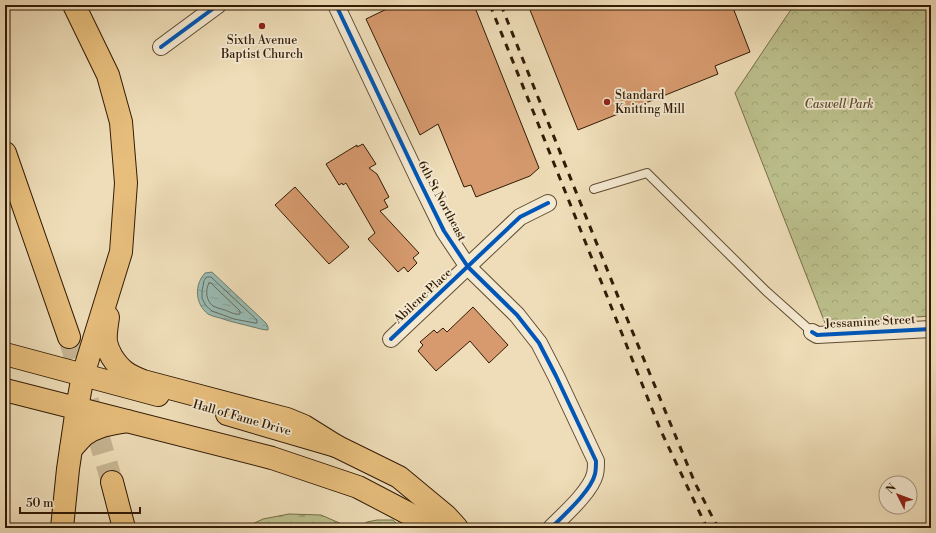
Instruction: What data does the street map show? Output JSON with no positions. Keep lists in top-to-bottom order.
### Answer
{
  "streets": {
    "main road": ["Hall of Fame Drive"],
    "street": ["6th St Northeast", "Abilene Place", "Jessamine Street"]
  },
  "crossings": [
    ["6th St Northeast", "Abilene Place"]
  ],
  "parks": ["Caswell Park"],
  "places": ["Sixth Avenue Baptist Church", "Standard Knitting Mill"],
  "scale_bar": "50 m",
  "north": "top left"
}
